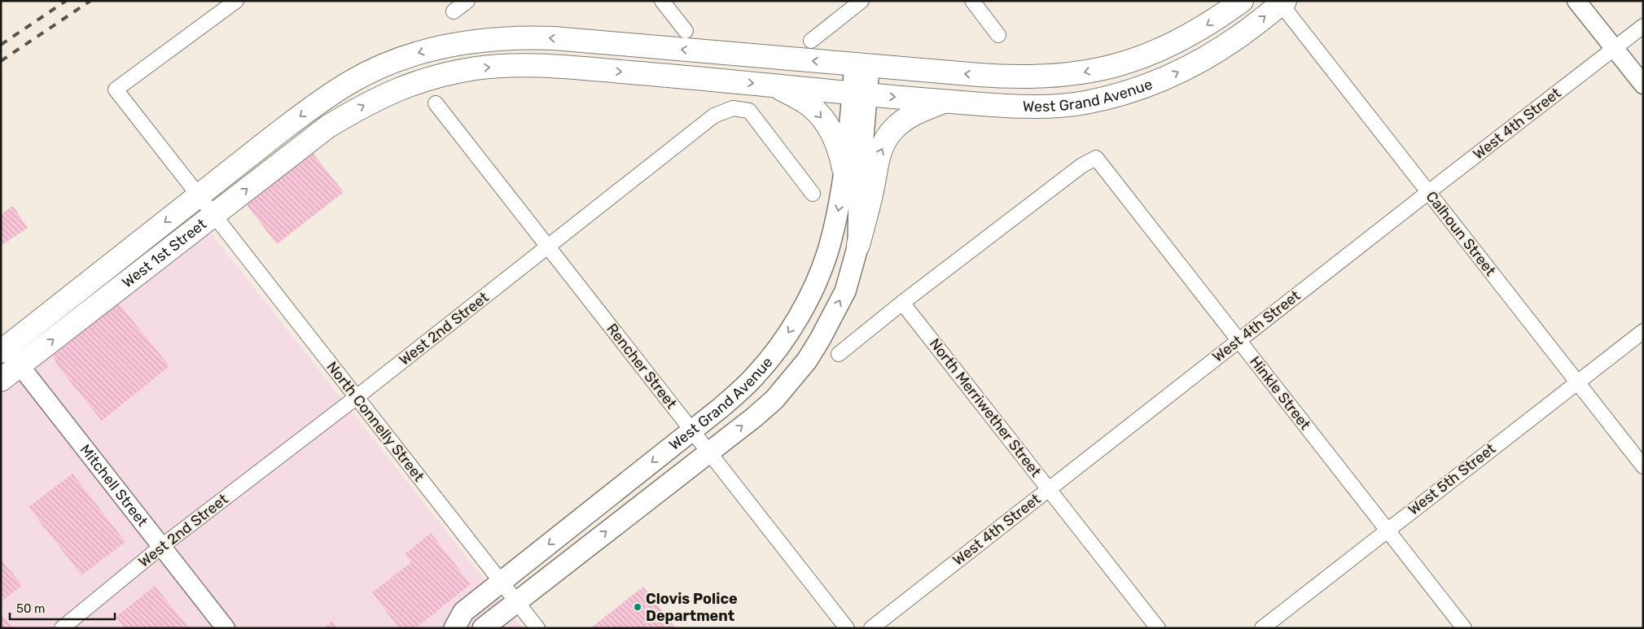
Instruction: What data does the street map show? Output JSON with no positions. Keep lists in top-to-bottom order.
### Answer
{
  "streets": {
    "highway": ["West Grand Avenue", "West 1st Street"],
    "street": [
      "West 4th Street",
      "Calhoun Street",
      "West 2nd Street",
      "Rencher Street",
      "Hinkle Street",
      "North Merriwether Street",
      "North Connelly Street",
      "West 5th Street",
      "Mitchell Street"
    ]
  },
  "crossings": [
    ["West Grand Avenue", "Calhoun Street"],
    ["West Grand Avenue", "West 1st Street"],
    ["West Grand Avenue", "Rencher Street"],
    ["West Grand Avenue", "North Connelly Street"],
    ["West 4th Street", "Calhoun Street"],
    ["West 4th Street", "Hinkle Street"],
    ["West 4th Street", "North Merriwether Street"],
    ["Calhoun Street", "West 5th Street"],
    ["West 1st Street", "North Connelly Street"],
    ["West 1st Street", "Mitchell Street"],
    ["West 2nd Street", "Rencher Street"],
    ["West 2nd Street", "North Connelly Street"],
    ["West 2nd Street", "Mitchell Street"],
    ["Hinkle Street", "North Merriwether Street"],
    ["Hinkle Street", "West 5th Street"]
  ],
  "places": ["Clovis Police Department"],
  "scale_bar": "50 m"
}
